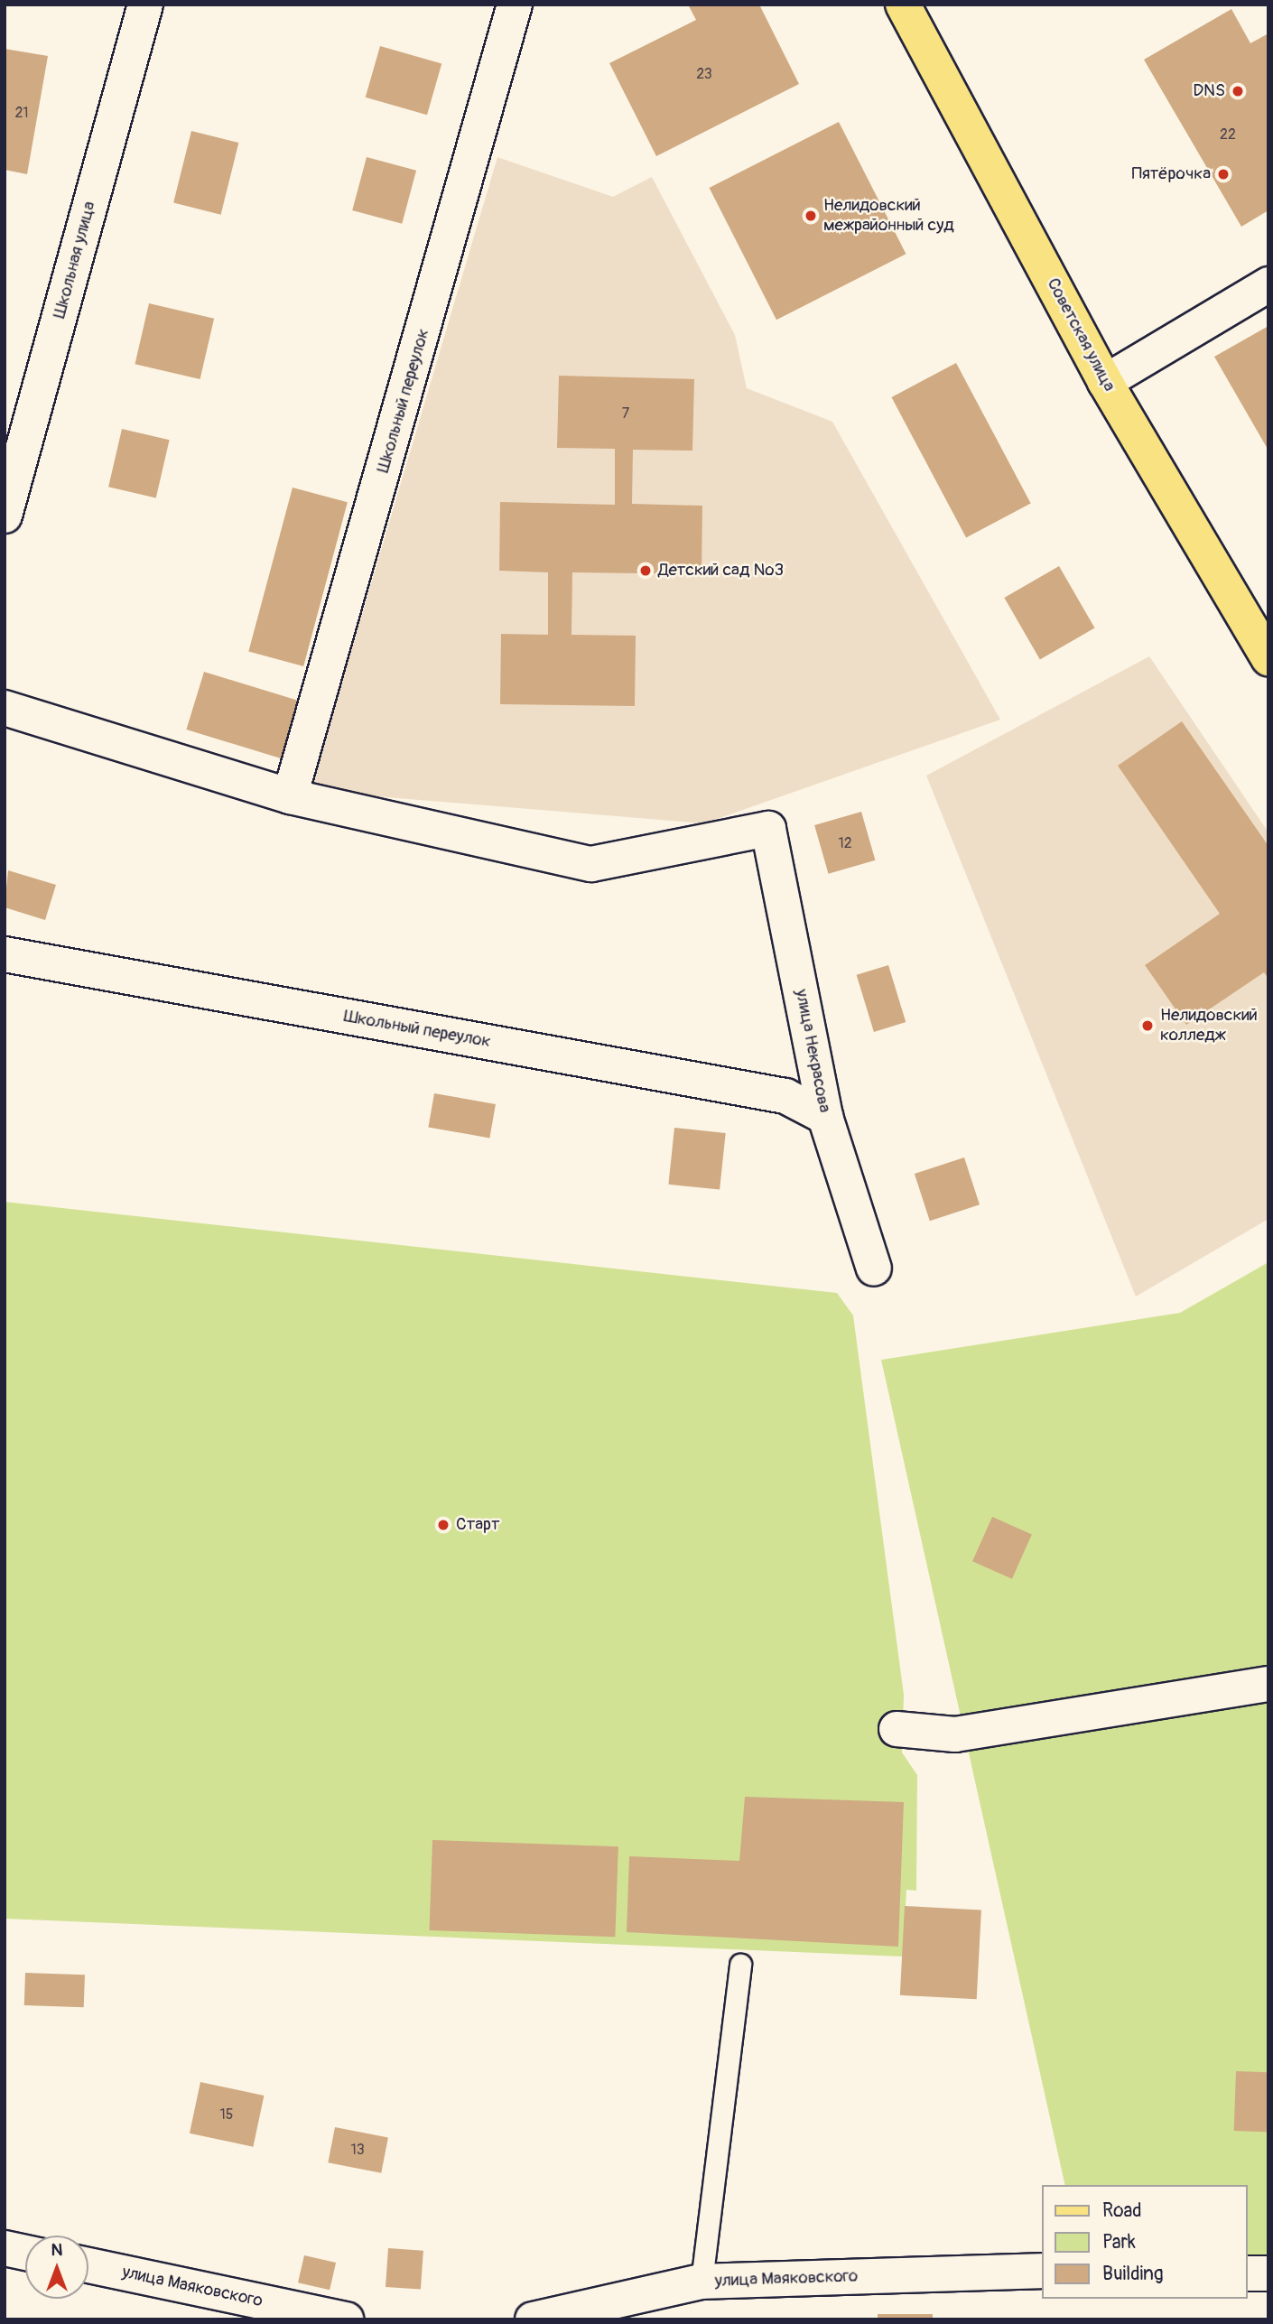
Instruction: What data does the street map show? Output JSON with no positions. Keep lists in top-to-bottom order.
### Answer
{
  "streets": {
    "main road": ["Советская улица"],
    "street": [
      "Школьная улица",
      "Школьный переулок",
      "улица Некрасова",
      "улица Маяковского"
    ]
  },
  "crossings": [
    ["Школьный переулок", "улица Некрасова"]
  ],
  "places": [
    "DNS",
    "Пятёрочка",
    "Нелидовский межрайонный суд",
    "Детский сад №3",
    "Нелидовский колледж",
    "Старт"
  ],
  "house_numbers": [
    "23",
    "21",
    "22",
    "7",
    "12",
    "15",
    "13"
  ],
  "legend": ["Road", "Park", "Building"],
  "north": "top"
}
